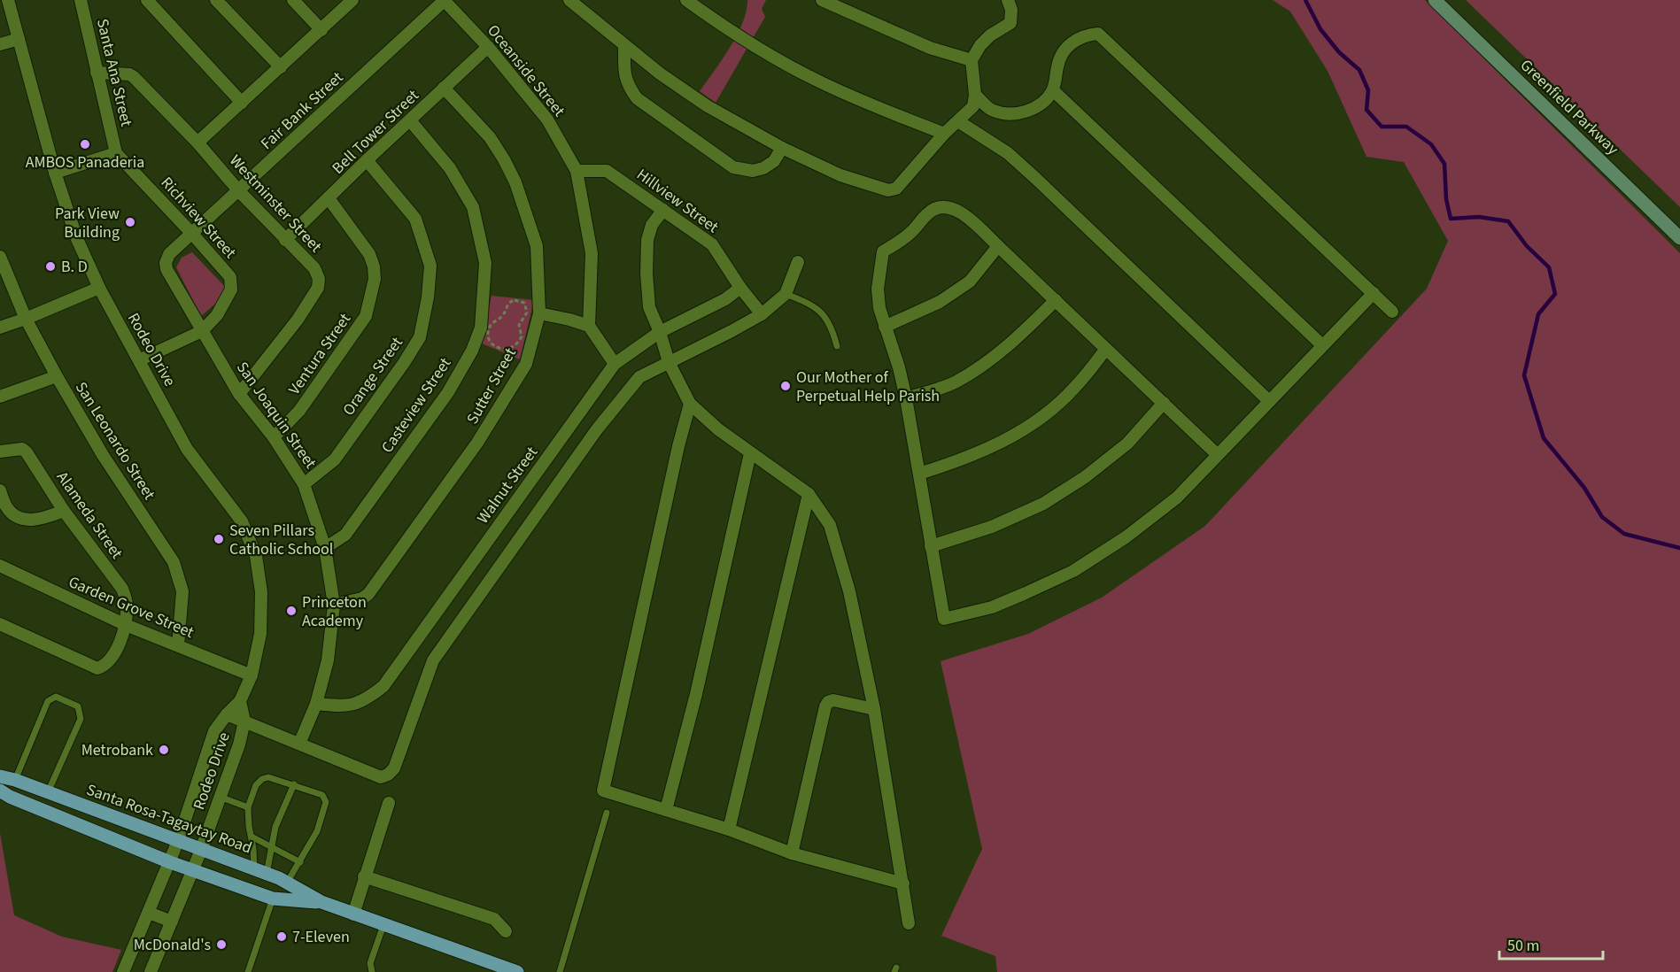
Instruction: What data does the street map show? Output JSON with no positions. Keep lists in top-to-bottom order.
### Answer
{
  "streets": {
    "main road": ["Greenfield Parkway", "Santa Rosa-Tagaytay Road"],
    "street": [
      "Oceanside Street",
      "Santa Ana Street",
      "Fair Bank Street",
      "Bell Tower Street",
      "Hillview Street",
      "Westminster Street",
      "Richview Street",
      "Rodeo Drive",
      "Ventura Street",
      "Orange Street",
      "Sutter Street",
      "Casteview Street",
      "San Joaquin Street",
      "San Leonardo Street",
      "Walnut Street",
      "Alameda Street",
      "Garden Grove Street"
    ]
  },
  "crossings": [
    ["Oceanside Street", "Fair Bank Street"],
    ["Oceanside Street", "Bell Tower Street"],
    ["Oceanside Street", "Hillview Street"],
    ["Santa Ana Street", "Westminster Street"],
    ["Santa Ana Street", "Richview Street"],
    ["Fair Bank Street", "Westminster Street"],
    ["Fair Bank Street", "Richview Street"],
    ["Fair Bank Street", "San Joaquin Street"],
    ["Bell Tower Street", "Westminster Street"],
    ["Bell Tower Street", "Ventura Street"],
    ["Bell Tower Street", "Orange Street"],
    ["Bell Tower Street", "Sutter Street"],
    ["Bell Tower Street", "Casteview Street"],
    ["Hillview Street", "Walnut Street"],
    ["Westminster Street", "San Joaquin Street"],
    ["Richview Street", "Rodeo Drive"],
    ["Richview Street", "San Joaquin Street"],
    ["Rodeo Drive", "Garden Grove Street"],
    ["Rodeo Drive", "Santa Rosa-Tagaytay Road"],
    ["Ventura Street", "San Joaquin Street"],
    ["Orange Street", "San Joaquin Street"],
    ["Sutter Street", "San Joaquin Street"],
    ["Casteview Street", "San Joaquin Street"],
    ["San Joaquin Street", "Walnut Street"],
    ["San Leonardo Street", "Garden Grove Street"],
    ["Alameda Street", "Garden Grove Street"]
  ],
  "places": [
    "AMBOS Panaderia",
    "Park View Building",
    "B. D",
    "Our Mother of Perpetual Help Parish",
    "Seven Pillars Catholic School",
    "Princeton Academy",
    "Metrobank",
    "7-Eleven",
    "McDonald's"
  ],
  "scale_bar": "50 m"
}
